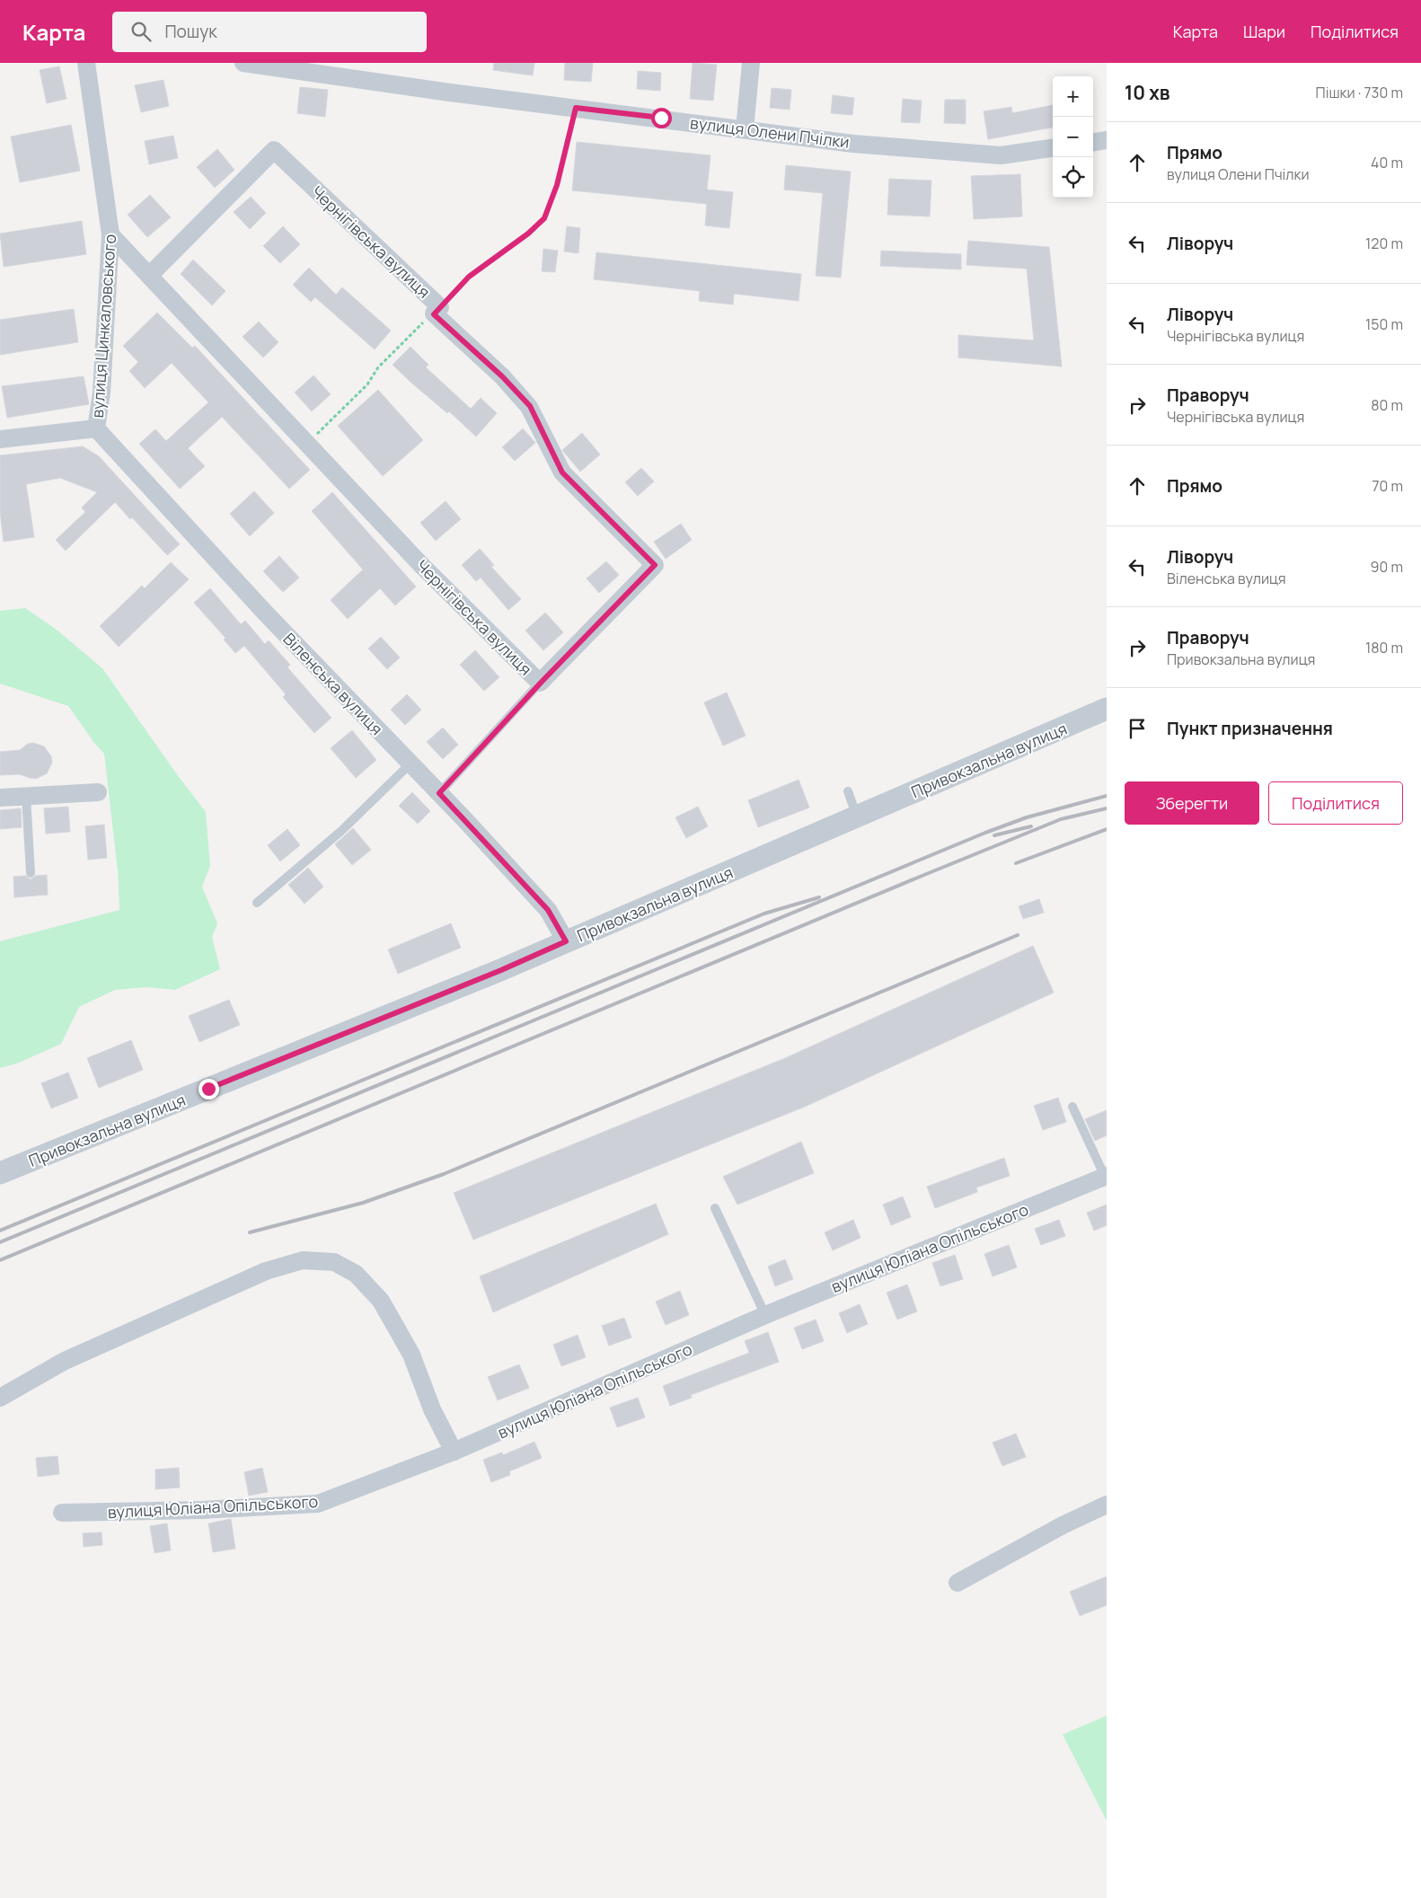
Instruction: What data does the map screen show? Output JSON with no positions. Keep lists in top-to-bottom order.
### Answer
{
  "streets": {
    "street": [
      "вулиця Олени Пчілки",
      "Чернігівська вулиця",
      "вулиця Цинкаловського",
      "Віленська вулиця",
      "Привокзальна вулиця",
      "вулиця Юліана Опільського"
    ]
  },
  "crossings": [
    ["Чернігівська вулиця", "вулиця Цинкаловського"],
    ["вулиця Цинкаловського", "Віленська вулиця"],
    ["Віленська вулиця", "Привокзальна вулиця"]
  ],
  "page": {
    "header": "Карта",
    "search": "Пошук",
    "nav": ["Карта", "Шари", "Поділитися"],
    "heading": ["10 хв", "Пішки · 730 m"],
    "map_buttons": ["+", "−"],
    "list": [
      ["Прямо", "вулиця Олени Пчілки", "40 m"],
      ["Ліворуч", "120 m"],
      ["Ліворуч", "Чернігівська вулиця", "150 m"],
      ["Праворуч", "Чернігівська вулиця", "80 m"],
      ["Прямо", "70 m"],
      ["Ліворуч", "Віленська вулиця", "90 m"],
      ["Праворуч", "Привокзальна вулиця", "180 m"],
      "Пункт призначення"
    ],
    "buttons": ["Зберегти", "Поділитися"]
  }
}
